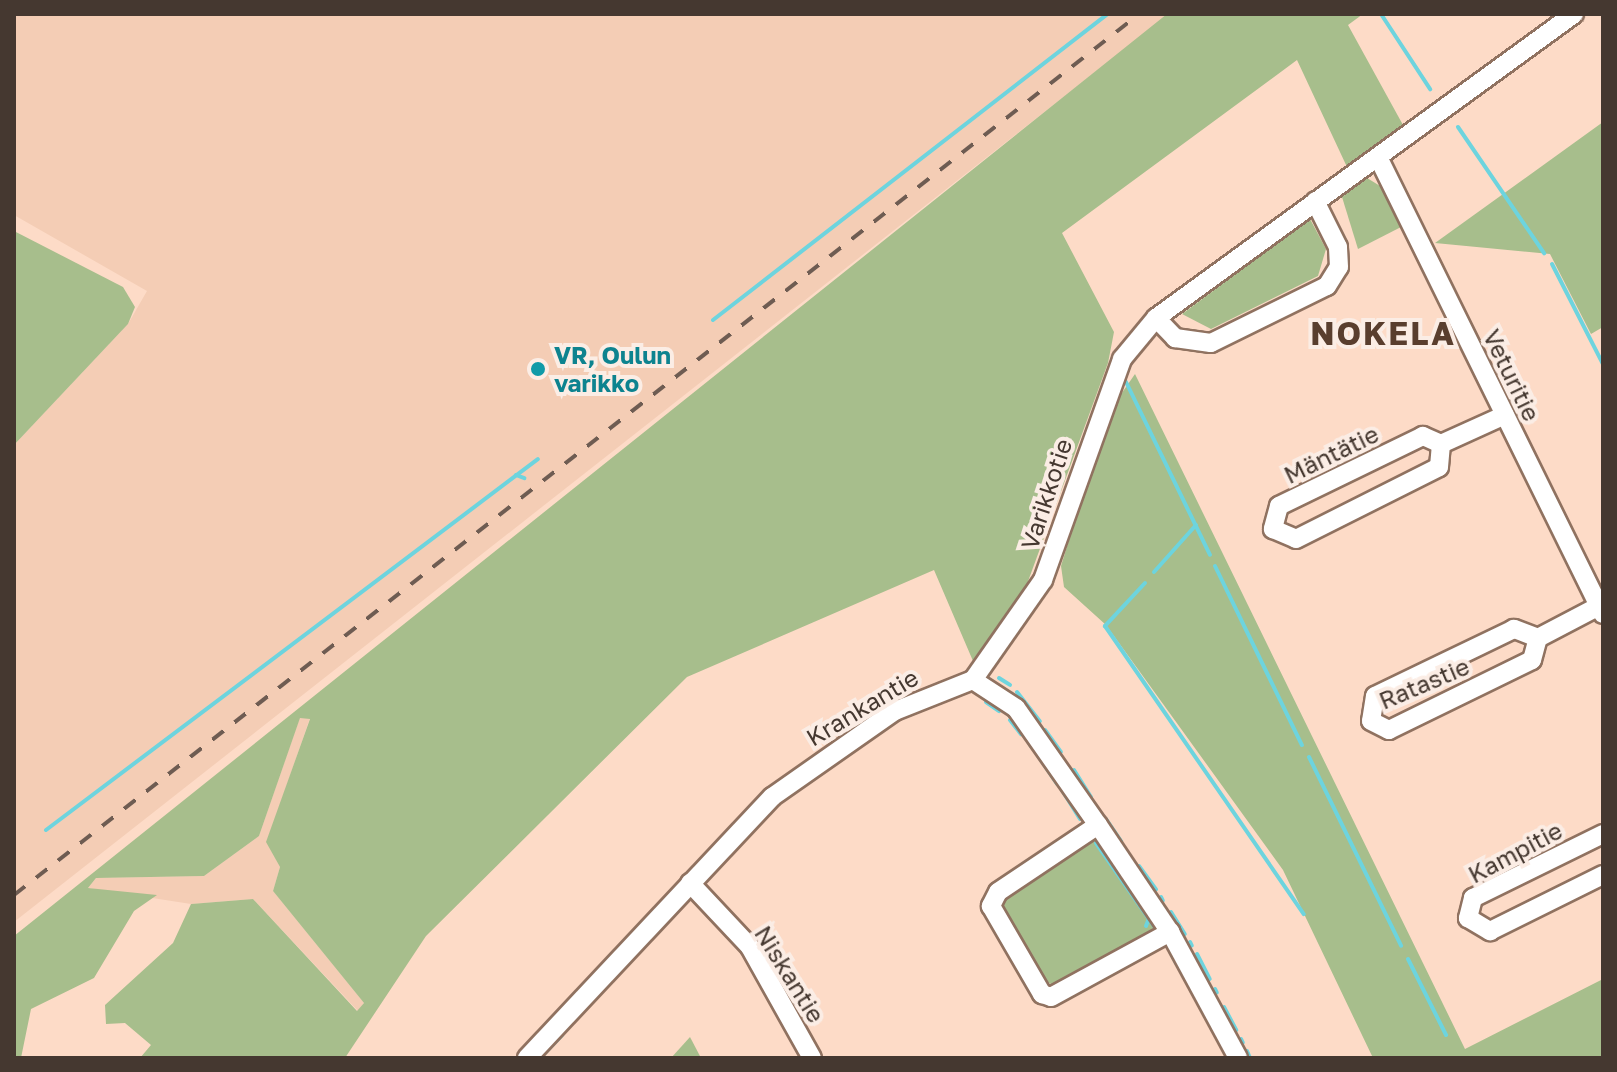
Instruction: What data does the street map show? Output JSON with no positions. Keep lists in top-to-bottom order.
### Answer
{
  "streets": {
    "street": [
      "Veturitie",
      "Mäntätie",
      "Varikkotie",
      "Ratastie",
      "Krankantie",
      "Kampitie",
      "Niskantie"
    ]
  },
  "crossings": [
    ["Veturitie", "Mäntätie"],
    ["Veturitie", "Varikkotie"],
    ["Veturitie", "Ratastie"],
    ["Varikkotie", "Krankantie"],
    ["Krankantie", "Niskantie"]
  ],
  "districts": ["NOKELA"],
  "places": ["VR, Oulun varikko"]
}
